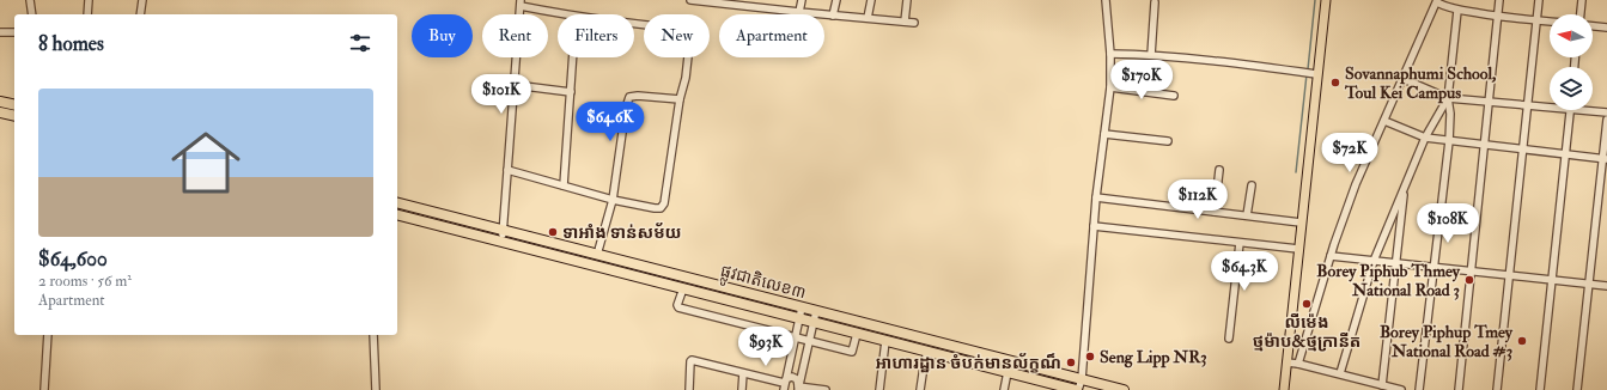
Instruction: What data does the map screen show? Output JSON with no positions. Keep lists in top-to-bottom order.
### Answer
{
  "streets": {
    "highway": ["ផ្លូវជាតិលេខ៣"]
  },
  "places": [
    "Sovannaphumi School, Toul Kei Campus",
    "ទាអាំង ទាន់សម័យ",
    "Borey Piphub Thmey National Road 3",
    "លីម៉េង ថ្មម៉ាប&ថ្មក្រានីត",
    "Borey Piphup Tmey National Road #3",
    "Seng Lipp NR3",
    "អាហារដ្ឋាន ចំបក់មានល័ក្ខណ៏"
  ],
  "north": "left",
  "page": {
    "chip": [
      "Buy",
      "Rent",
      "Filters",
      "New",
      "Apartment"
    ],
    "heading": "8 homes",
    "price": [
      "$170K",
      "$101K",
      "$64.6K",
      "$72K",
      "$112K",
      "$108K",
      "$64.3K",
      "$93K"
    ],
    "list": [
      {
        "name": "$64,600",
        "note": "2 rooms · 56 m² · Apartment"
      }
    ]
  }
}
